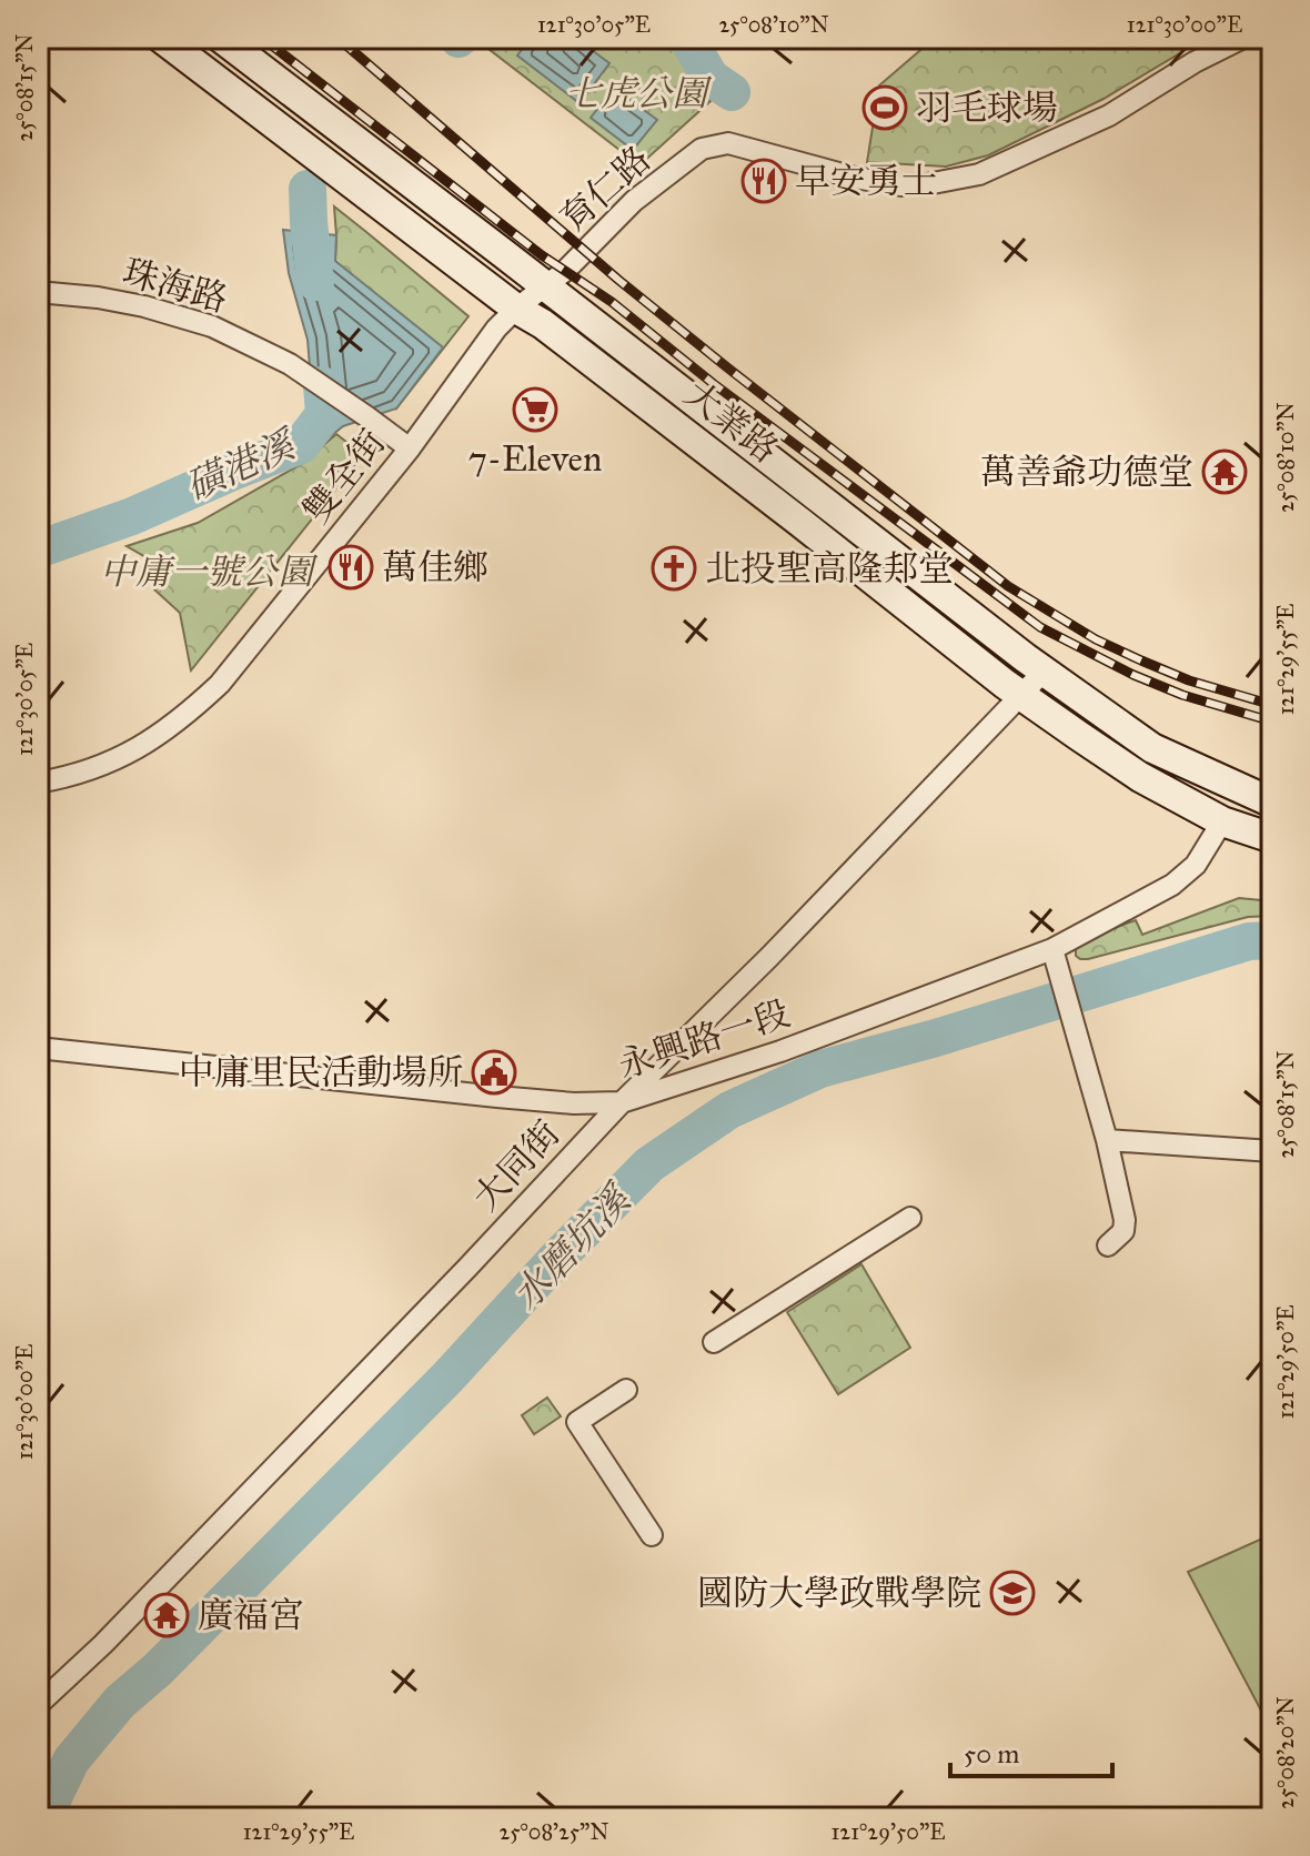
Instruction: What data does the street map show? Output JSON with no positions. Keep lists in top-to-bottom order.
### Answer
{
  "streets": {
    "main road": ["大業路"],
    "street": [
      "育仁路",
      "珠海路",
      "雙全街",
      "永興路一段",
      "大同街"
    ]
  },
  "crossings": [
    ["育仁路", "大業路"],
    ["育仁路", "雙全街"],
    ["珠海路", "雙全街"],
    ["大業路", "雙全街"],
    ["大業路", "永興路一段"],
    ["大業路", "大同街"],
    ["永興路一段", "大同街"]
  ],
  "water": ["磺港溪", "水磨坑溪"],
  "parks": ["七虎公園", "中庸一號公園"],
  "places": {
    "sports": ["羽毛球場"],
    "restaurant": ["早安勇士", "萬佳鄉"],
    "supermarket": ["7-Eleven"],
    "temple": ["萬善爺功德堂", "廣福宮"],
    "church": ["北投聖高隆邦堂"],
    "public building": ["中庸里民活動場所"],
    "school or university": ["國防大學政戰學院"]
  },
  "scale_bar": "50 m",
  "coordinates": [
    "121°30'05\"E",
    "25°08'10\"N",
    "121°30'00\"E",
    "25°08'15\"N",
    "121°29'55\"E",
    "121°29'50\"E",
    "25°08'20\"N",
    "25°08'25\"N"
  ]
}
